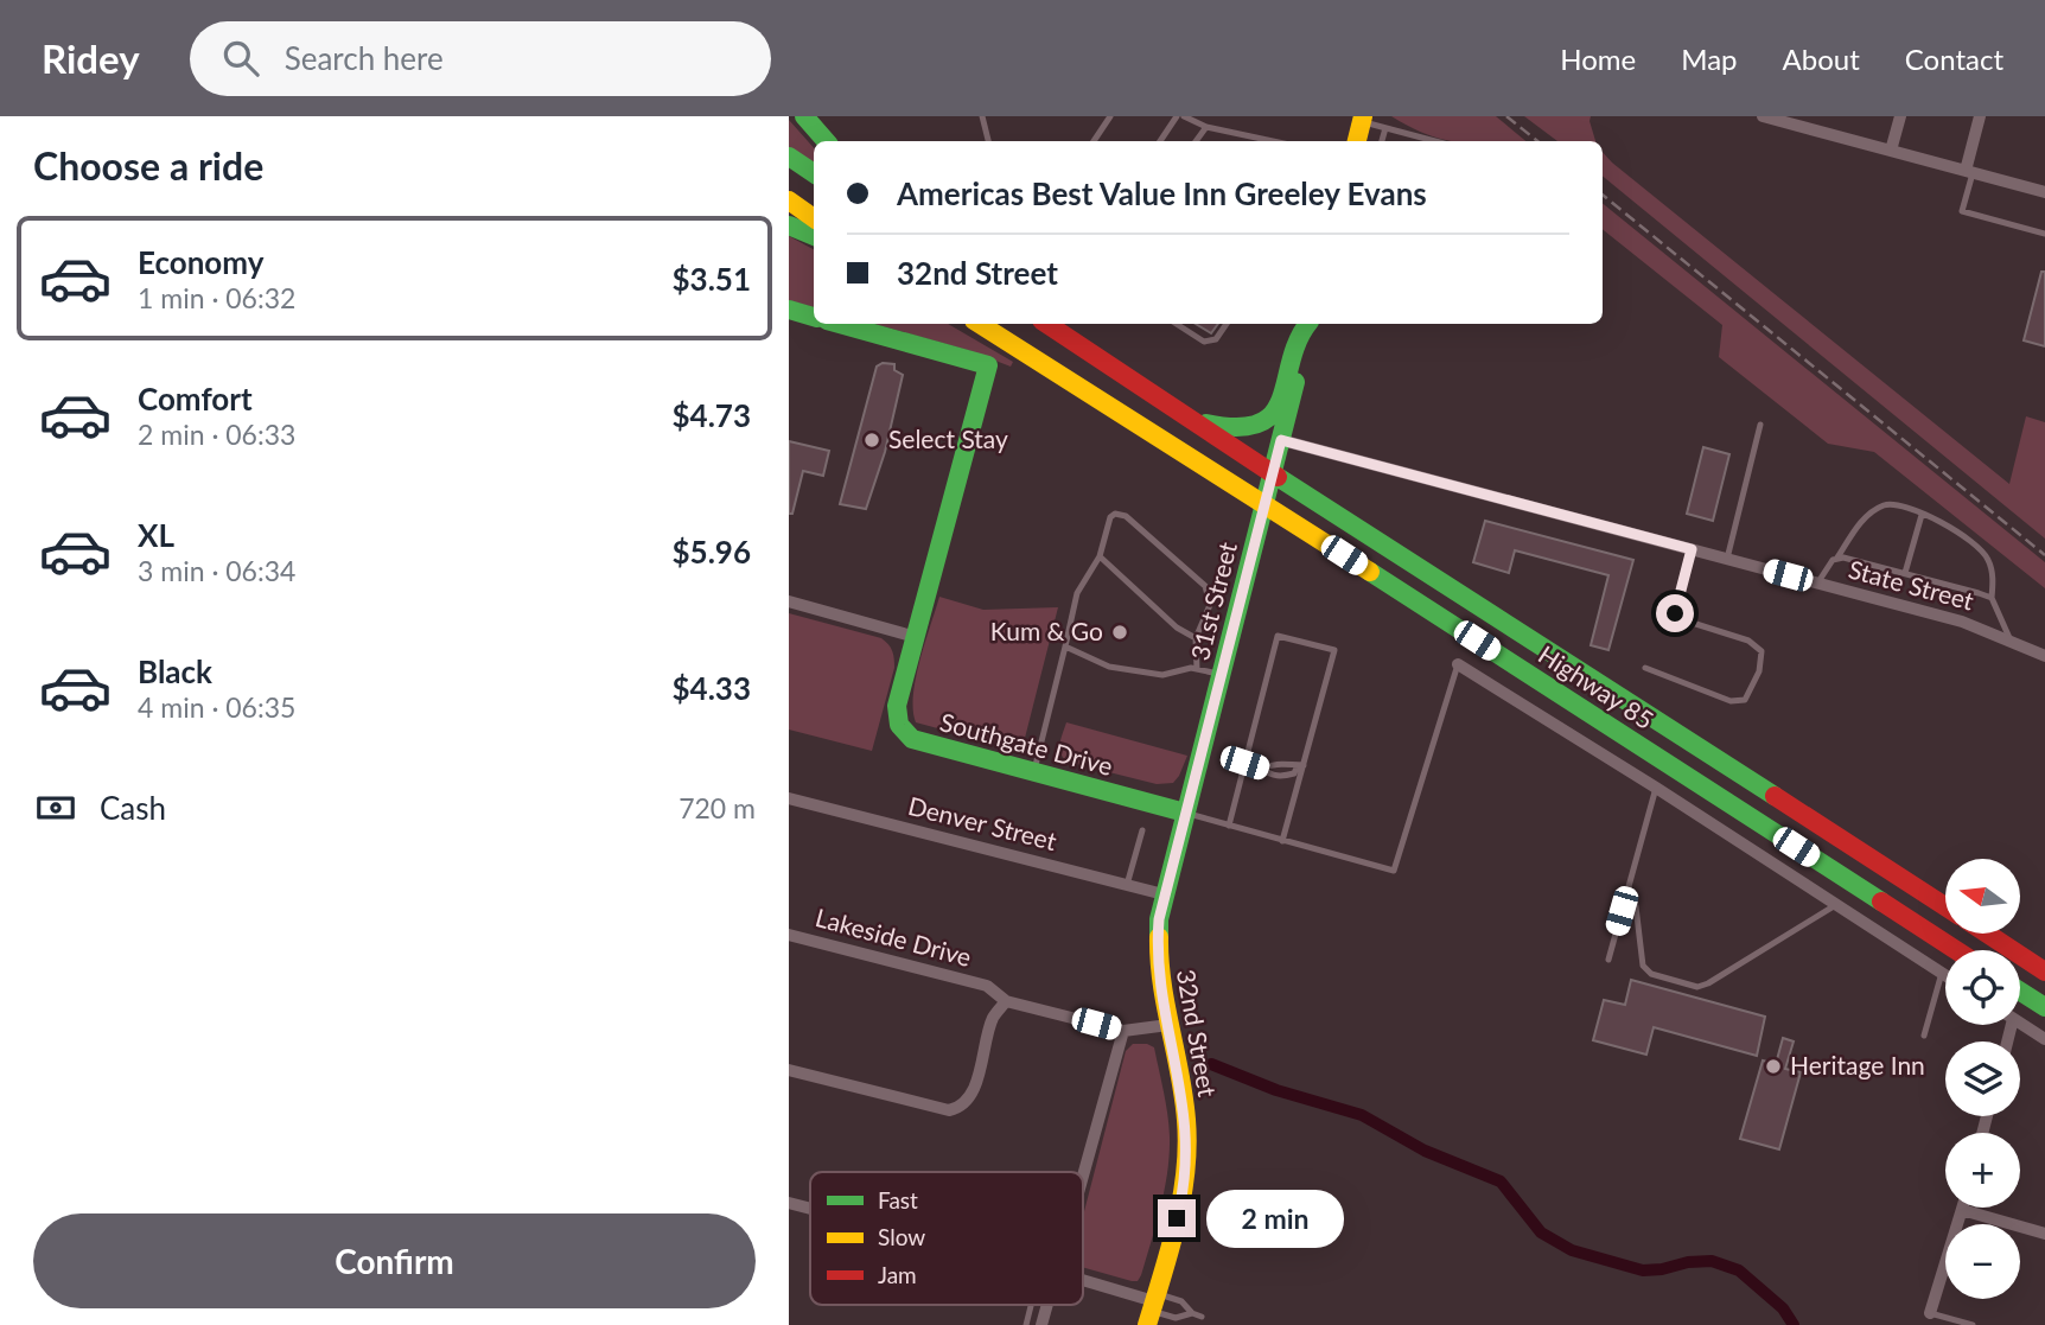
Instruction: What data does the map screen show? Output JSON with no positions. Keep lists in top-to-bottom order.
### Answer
{
  "streets": {
    "main road": [
      "31st Street",
      "Highway 85",
      "Southgate Drive",
      "32nd Street"
    ],
    "street": ["State Street", "Denver Street", "Lakeside Drive"]
  },
  "crossings": [
    ["State Street", "31st Street"],
    ["31st Street", "Highway 85"],
    ["31st Street", "Southgate Drive"],
    ["31st Street", "Denver Street"],
    ["31st Street", "32nd Street"],
    ["Denver Street", "32nd Street"]
  ],
  "places": ["Select Stay", "Kum & Go", "Heritage Inn"],
  "legend": ["Fast", "Slow", "Jam"],
  "north": "left",
  "page": {
    "header": "Ridey",
    "search": "Search here",
    "nav": [
      "Home",
      "Map",
      "About",
      "Contact"
    ],
    "heading": "Choose a ride",
    "banner": ["Americas Best Value Inn Greeley Evans", "32nd Street"],
    "list": [
      {
        "name": "Economy",
        "note": "1 min · 06:32",
        "value": "$3.51"
      },
      {
        "name": "Comfort",
        "note": "2 min · 06:33",
        "value": "$4.73"
      },
      {
        "name": "XL",
        "note": "3 min · 06:34",
        "value": "$5.96"
      },
      {
        "name": "Black",
        "note": "4 min · 06:35",
        "value": "$4.33"
      }
    ],
    "pay": ["Cash", "720 m"],
    "map_buttons": ["+", "−"],
    "bubble": "2 min",
    "buttons": "Confirm"
  }
}
